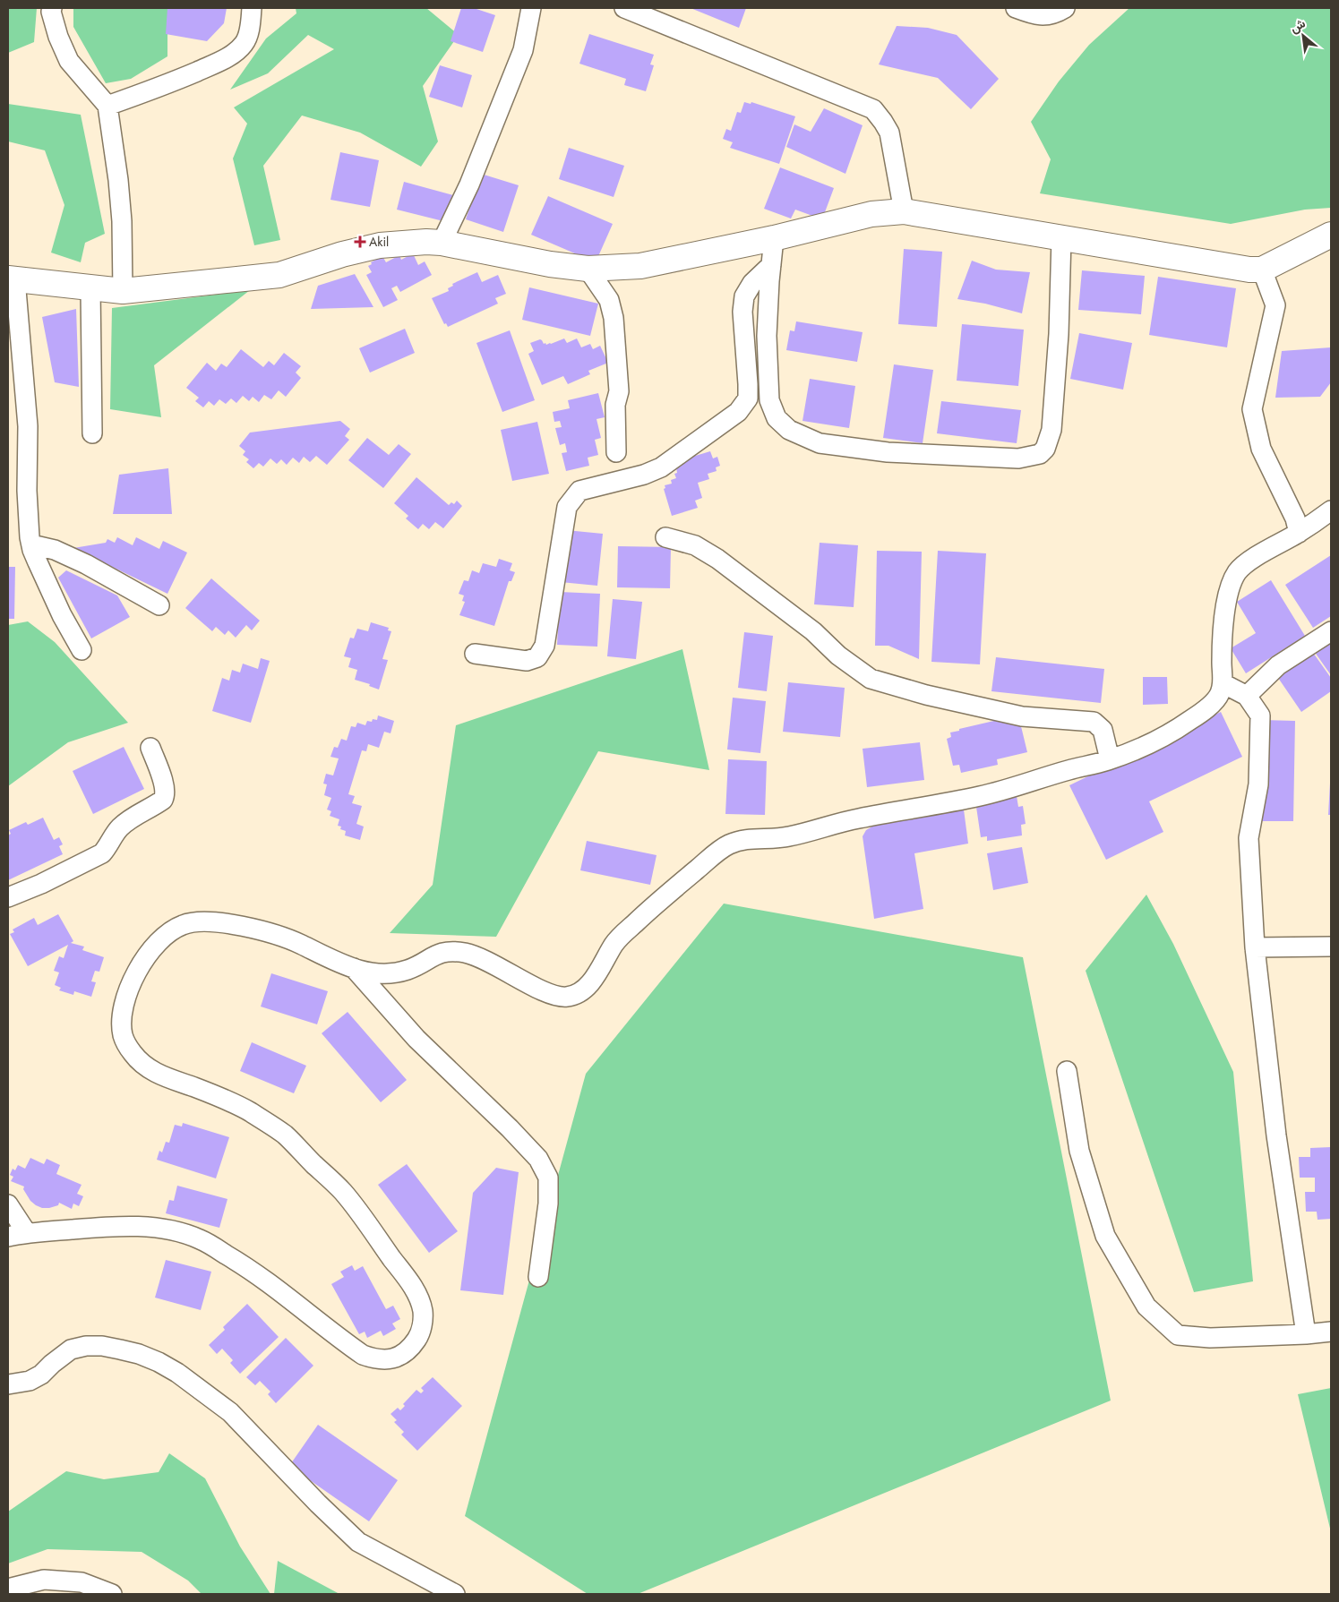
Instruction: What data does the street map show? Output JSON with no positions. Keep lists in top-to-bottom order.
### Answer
{
  "places": {
    "health": ["Akil"]
  },
  "north": "top left"
}
